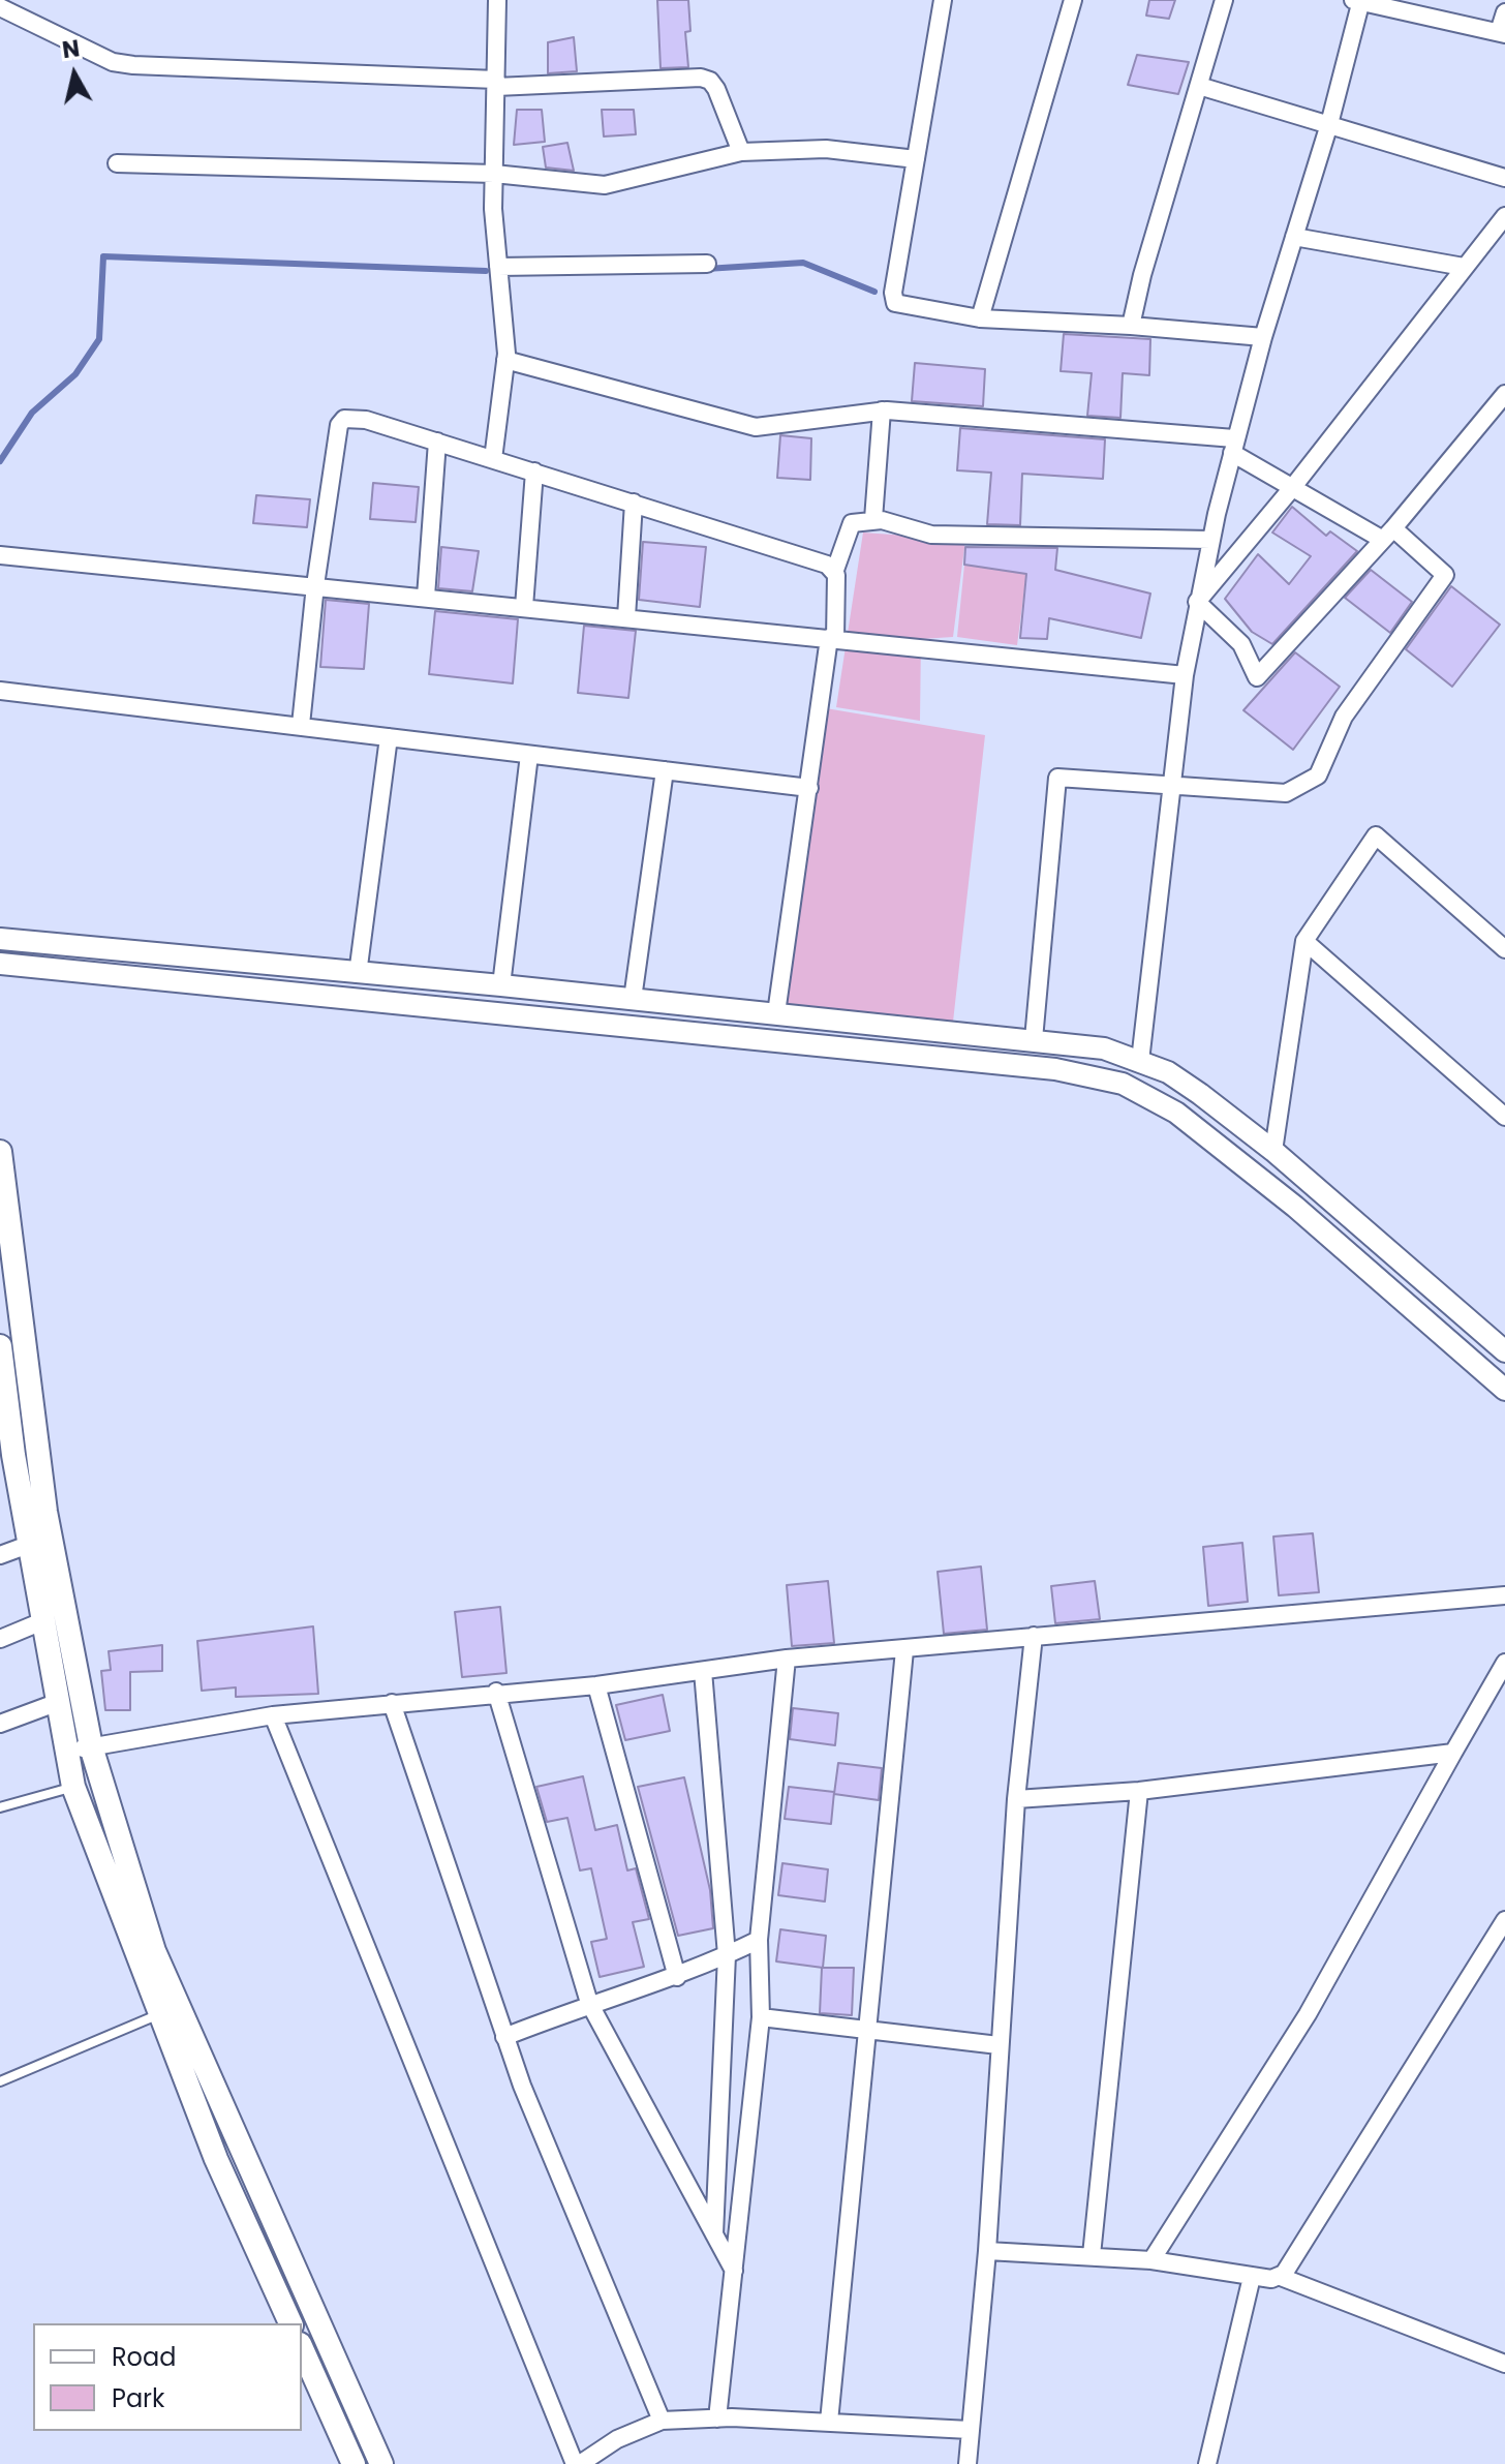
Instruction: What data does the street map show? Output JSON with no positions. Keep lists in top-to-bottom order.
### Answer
{
  "legend": ["Road", "Park"],
  "north": "top"
}
